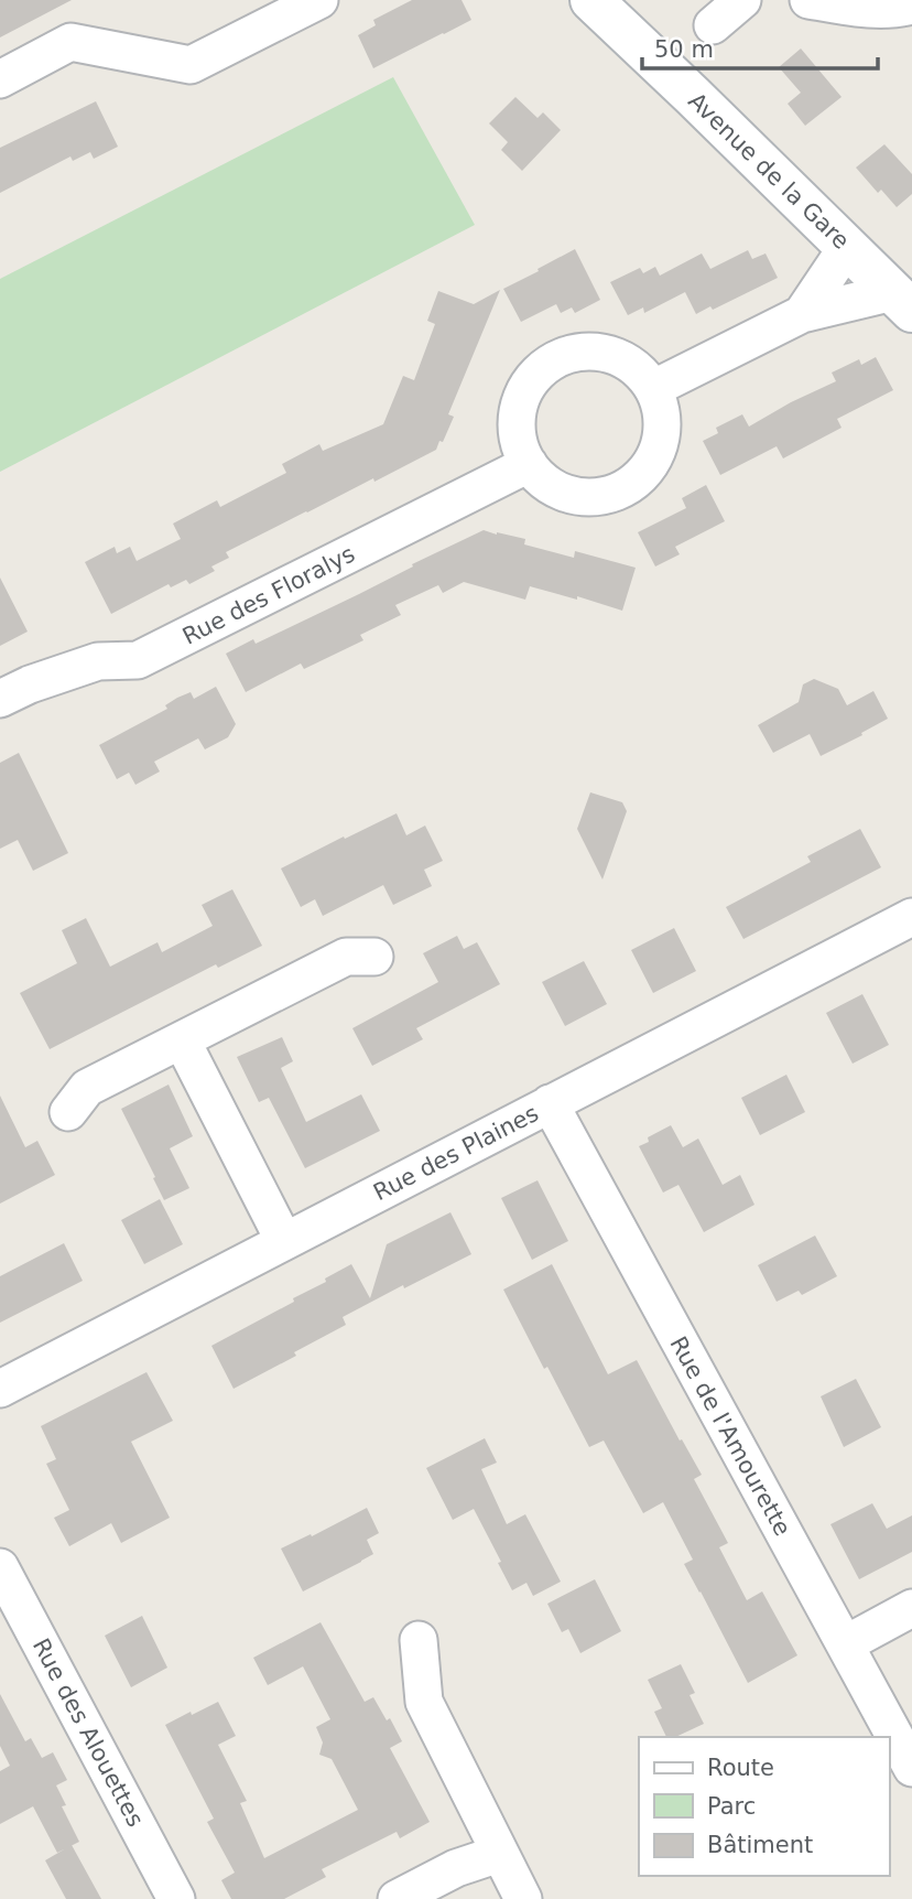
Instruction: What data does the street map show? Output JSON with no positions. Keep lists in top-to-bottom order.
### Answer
{
  "streets": {
    "street": [
      "Avenue de la Gare",
      "Rue des Floralys",
      "Rue des Plaines",
      "Rue de l'Amourette",
      "Rue des Alouettes"
    ]
  },
  "crossings": [
    ["Rue des Plaines", "Rue de l'Amourette"]
  ],
  "legend": ["Route", "Parc", "Bâtiment"],
  "scale_bar": "50 m"
}
